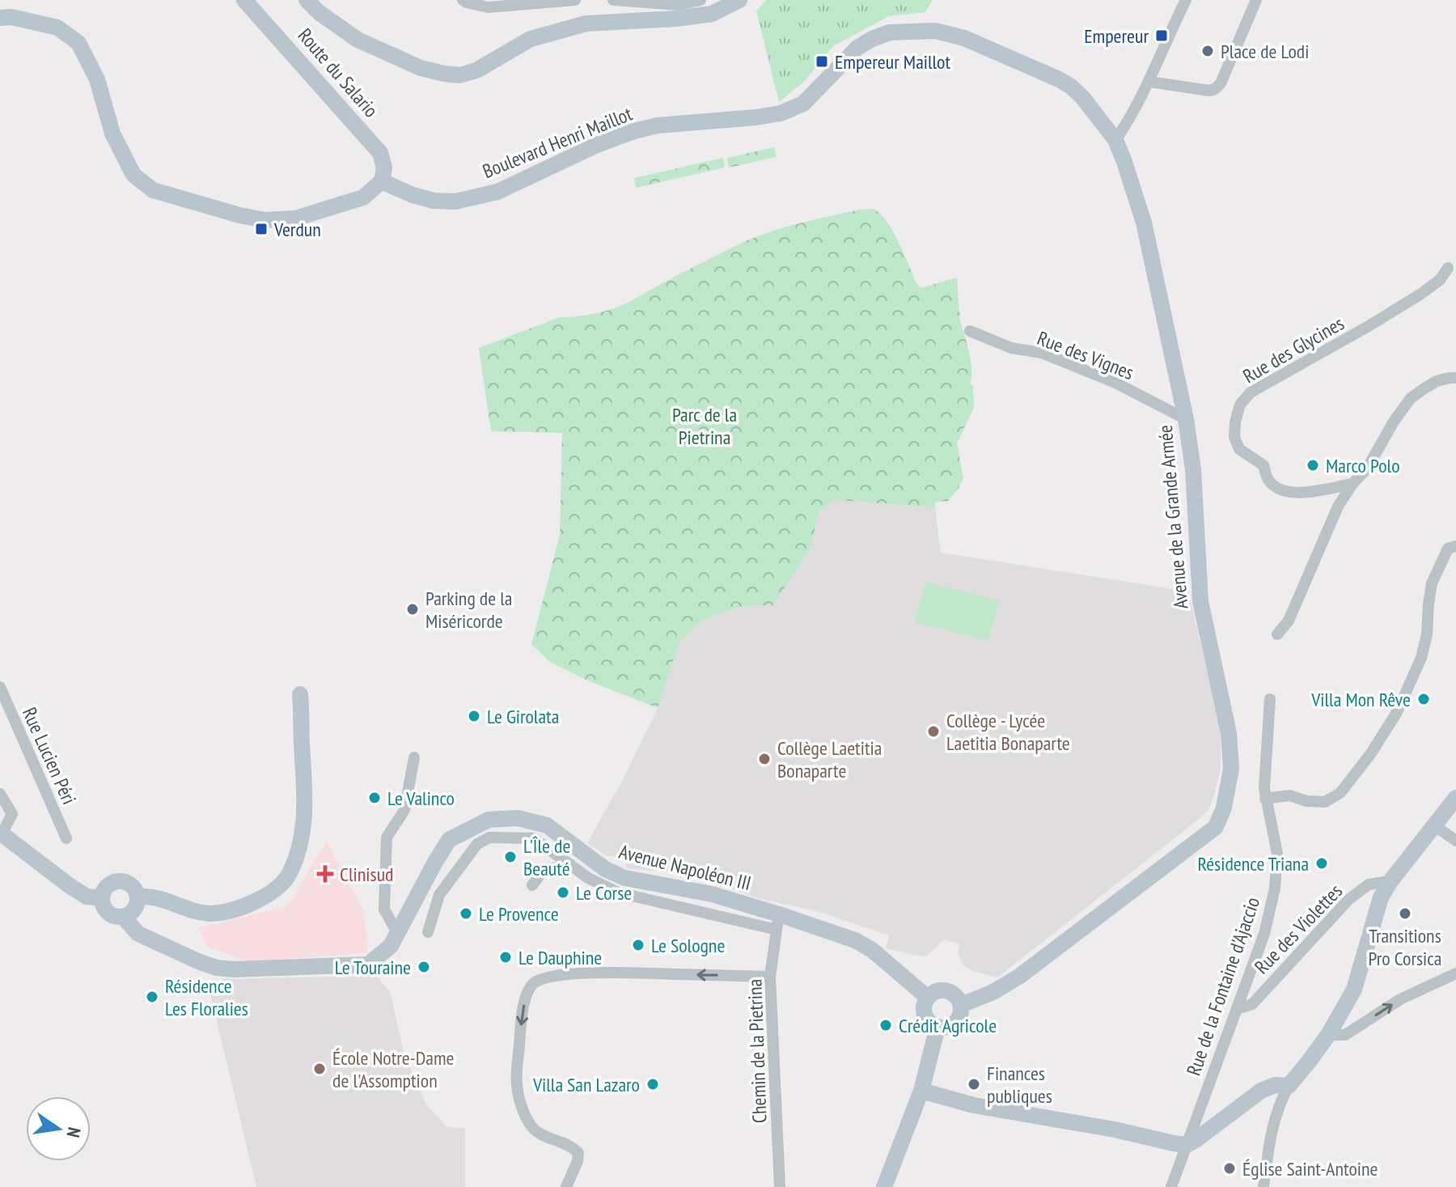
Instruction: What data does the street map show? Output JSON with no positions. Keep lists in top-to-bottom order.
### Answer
{
  "streets": {
    "main road": [
      "Route du Salario",
      "Boulevard Henri Maillot",
      "Avenue de la Grande Armée",
      "Avenue Napoléon III"
    ],
    "street": [
      "Rue des Glycines",
      "Rue des Vignes",
      "Rue Lucien Péri",
      "Rue des Violettes",
      "Rue de la Fontaine d'Ajaccio",
      "Chemin de la Pietrina"
    ]
  },
  "crossings": [
    ["Route du Salario", "Boulevard Henri Maillot"],
    ["Boulevard Henri Maillot", "Avenue de la Grande Armée"],
    ["Rue des Vignes", "Avenue de la Grande Armée"],
    ["Avenue de la Grande Armée", "Avenue Napoléon III"],
    ["Avenue Napoléon III", "Chemin de la Pietrina"],
    ["Rue des Violettes", "Rue de la Fontaine d'Ajaccio"]
  ],
  "parks": ["Parc de la Pietrina"],
  "places": {
    "transit": ["Empereur", "Empereur Maillot", "Verdun"],
    "other": [
      "Place de Lodi",
      "Marco Polo",
      "Parking de la Miséricorde",
      "Villa Mon Rêve",
      "Le Girolata",
      "Collège - Lycée Laetitia Bonaparte",
      "Collège Laetitia Bonaparte",
      "Le Valinco",
      "L'Île de Beauté",
      "Résidence Triana",
      "Le Corse",
      "Le Provence",
      "Transitions Pro Corsica",
      "Le Sologne",
      "Le Dauphine",
      "Le Touraine",
      "Résidence Les Floralies",
      "Crédit Agricole",
      "École Notre-Dame de l'Assomption",
      "Villa San Lazaro",
      "Finances publiques",
      "Église Saint-Antoine"
    ],
    "health": ["Clinisud"]
  },
  "north": "right"
}
